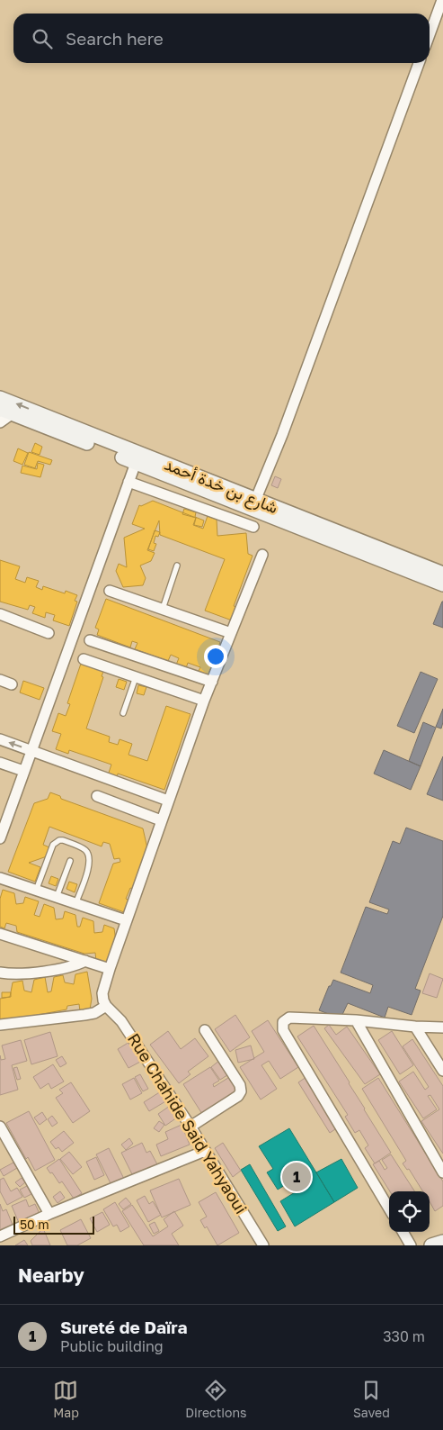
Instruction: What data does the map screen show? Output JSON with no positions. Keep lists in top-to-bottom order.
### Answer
{
  "streets": {
    "main road": ["شارع بن خدة أحمد"],
    "street": ["Rue Chahide Said Yahyaoui"]
  },
  "scale_bar": "50 m",
  "page": {
    "search": "Search here",
    "pins": "1",
    "scale": "50 m",
    "heading": "Nearby",
    "list": [
      {
        "mark": "1",
        "name": "Sureté de Daïra",
        "note": "Public building",
        "value": "330 m"
      }
    ],
    "nav": ["Map", "Directions", "Saved"]
  }
}
